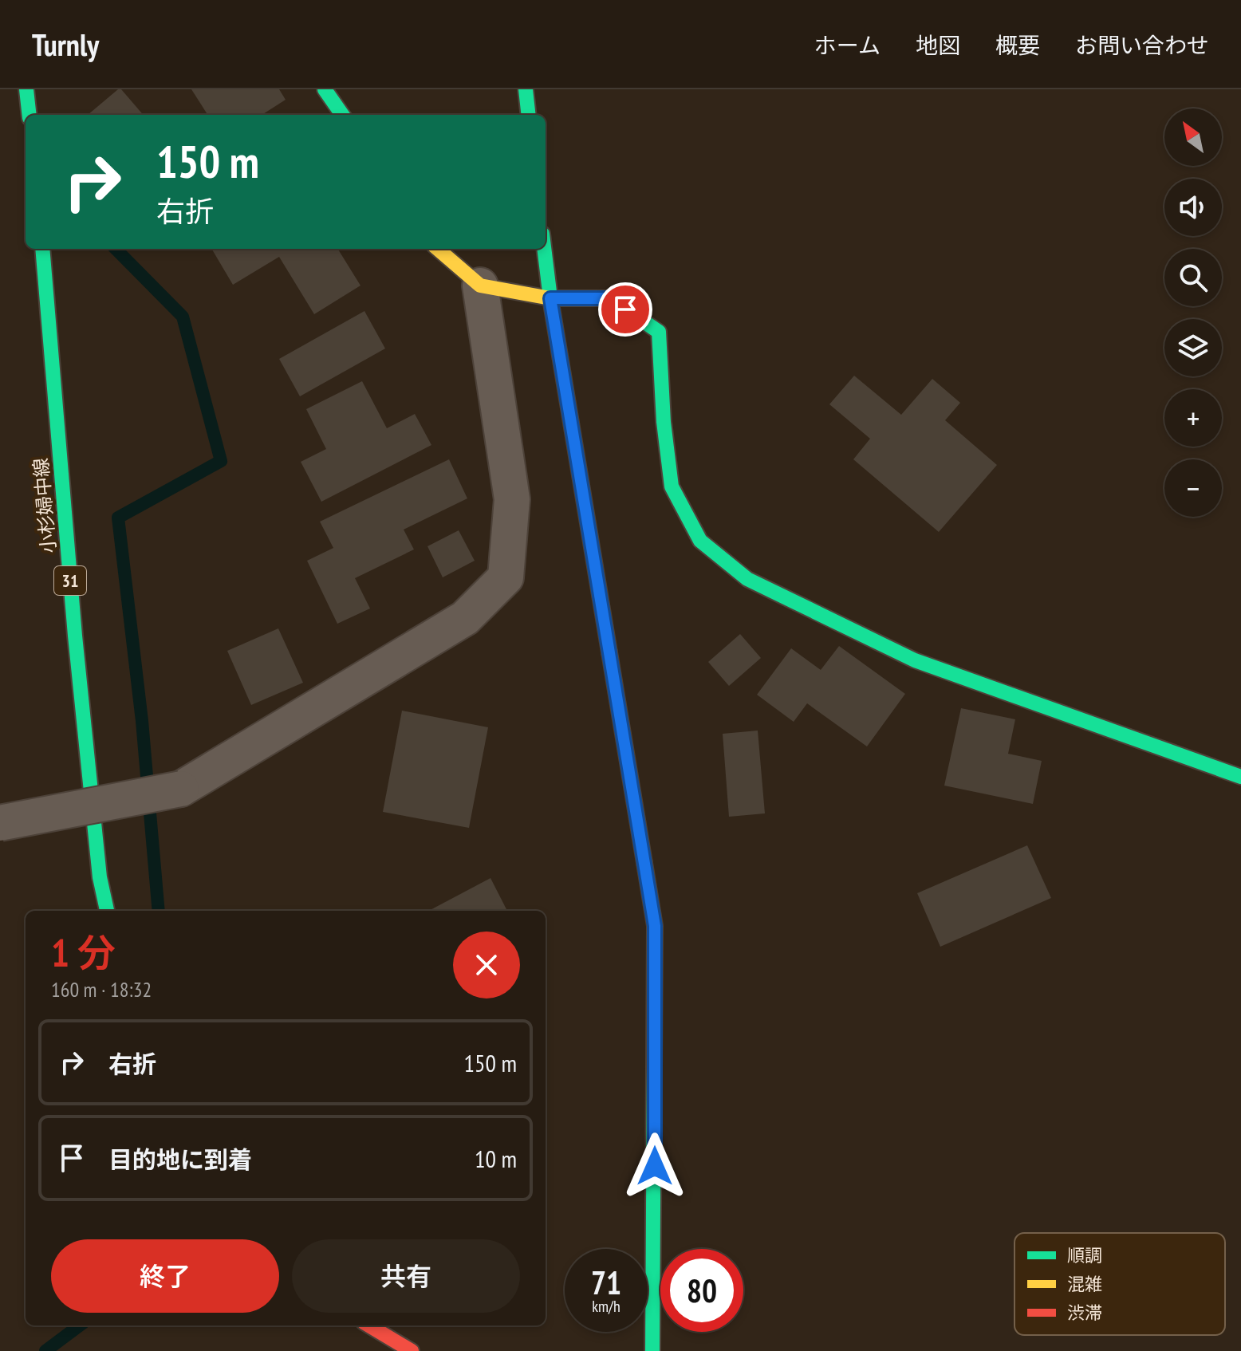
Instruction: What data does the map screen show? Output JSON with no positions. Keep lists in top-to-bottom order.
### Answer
{
  "streets": {
    "main road": ["小杉婦中線", "31"]
  },
  "legend": ["順調", "混雑", "渋滞"],
  "north": "top left",
  "page": {
    "header": "Turnly",
    "nav": [
      "ホーム",
      "地図",
      "概要",
      "お問い合わせ"
    ],
    "map_buttons": ["+", "−"],
    "turn": ["150 m", "右折"],
    "heading": ["1 分", "160 m · 18:32"],
    "list": [
      {
        "name": "右折",
        "value": "150 m"
      },
      {
        "name": "目的地に到着",
        "value": "10 m"
      }
    ],
    "buttons": ["終了", "共有"],
    "speed": "71 km/h",
    "limit": "80"
  }
}
